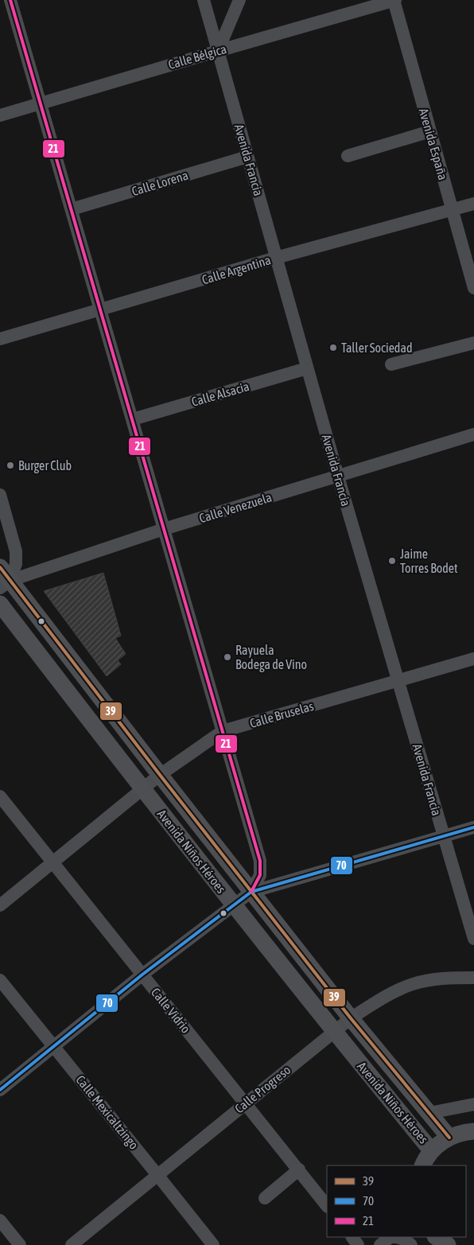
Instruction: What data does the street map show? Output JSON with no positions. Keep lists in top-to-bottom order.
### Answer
{
  "streets": {
    "main road": ["Avenida Niños Héroes"],
    "street": [
      "Calle Bélgica",
      "Avenida España",
      "Avenida Francia",
      "Calle Lorena",
      "Calle Argentina",
      "Calle Alsacia",
      "Calle Venezuela",
      "Calle Bruselas",
      "Calle Vidrio",
      "Calle Progreso",
      "Calle Mexicaltzingo"
    ]
  },
  "crossings": [
    ["Calle Bélgica", "Avenida España"],
    ["Calle Bélgica", "Avenida Francia"],
    ["Avenida España", "Calle Argentina"],
    ["Avenida Francia", "Calle Lorena"],
    ["Avenida Francia", "Calle Argentina"],
    ["Avenida Francia", "Calle Alsacia"],
    ["Avenida Francia", "Calle Venezuela"],
    ["Avenida Francia", "Calle Bruselas"],
    ["Calle Venezuela", "Avenida Niños Héroes"],
    ["Calle Bruselas", "Avenida Niños Héroes"],
    ["Calle Bruselas", "Calle Vidrio"],
    ["Avenida Niños Héroes", "Calle Progreso"],
    ["Calle Vidrio", "Calle Progreso"],
    ["Calle Progreso", "Calle Mexicaltzingo"]
  ],
  "places": [
    "Taller Sociedad",
    "Burger Club",
    "Jaime Torres Bodet",
    "Rayuela Bodega de Vino"
  ],
  "lines": ["transit line 21", "transit line 39", "transit line 70"],
  "legend": ["39", "70", "21"]
}
